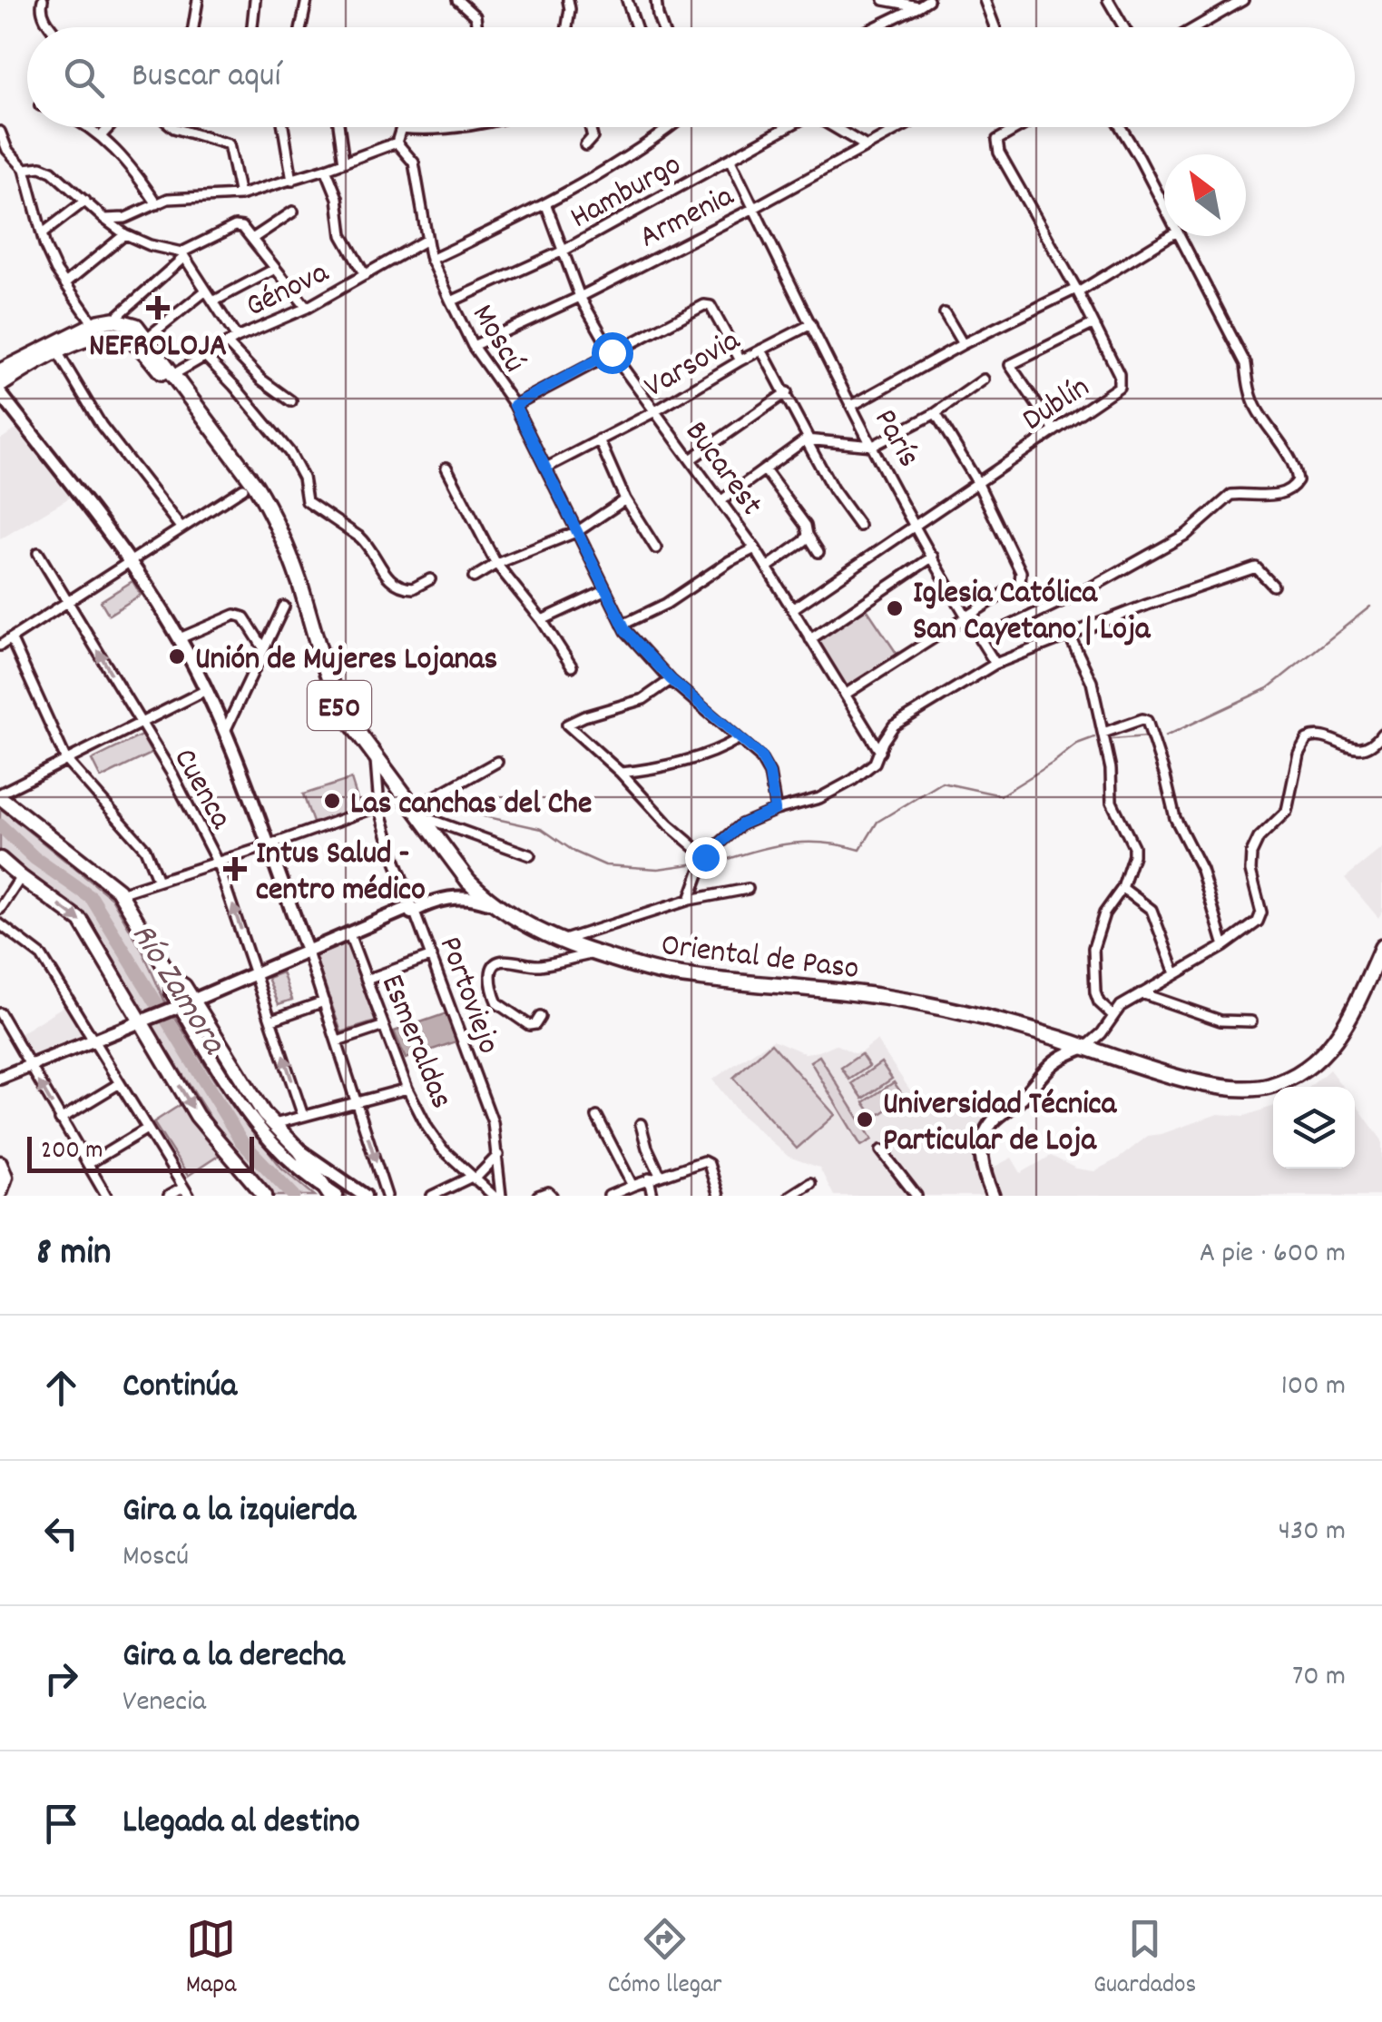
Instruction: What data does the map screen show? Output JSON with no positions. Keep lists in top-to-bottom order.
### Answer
{
  "streets": {
    "highway": ["E50", "Oriental de Paso"],
    "street": [
      "Hamburgo",
      "Armenia",
      "Génova",
      "Moscú",
      "Varsovia",
      "Dublín",
      "París",
      "Bucarest",
      "Cuenca",
      "Portoviejo",
      "Esmeraldas"
    ]
  },
  "crossings": [
    ["Hamburgo", "Moscú"],
    ["Hamburgo", "París"],
    ["Hamburgo", "Bucarest"],
    ["Armenia", "Moscú"],
    ["Armenia", "París"],
    ["Armenia", "Bucarest"],
    ["Génova", "Moscú"],
    ["Génova", "E50"],
    ["Génova", "Oriental de Paso"],
    ["Moscú", "Varsovia"],
    ["Varsovia", "París"],
    ["Varsovia", "Bucarest"],
    ["Dublín", "París"],
    ["Dublín", "Bucarest"],
    ["E50", "Oriental de Paso"],
    ["Oriental de Paso", "Portoviejo"]
  ],
  "water": ["Río Zamora"],
  "places": {
    "health": ["NEFROLOJA", "Intus Salud - centro médico"],
    "other": [
      "Iglesia Católica San Cayetano | Loja",
      "Unión de Mujeres Lojanas",
      "Las canchas del Che",
      "Universidad Técnica Particular de Loja"
    ]
  },
  "scale_bar": "200 m",
  "north": "top left",
  "page": {
    "search": "Buscar aquí",
    "scale": "200 m",
    "heading": ["8 min", "A pie · 600 m"],
    "list": [
      ["Continúa", "100 m"],
      ["Gira a la izquierda", "Moscú", "430 m"],
      ["Gira a la derecha", "Venecia", "70 m"],
      "Llegada al destino"
    ],
    "nav": ["Mapa", "Cómo llegar", "Guardados"]
  }
}
